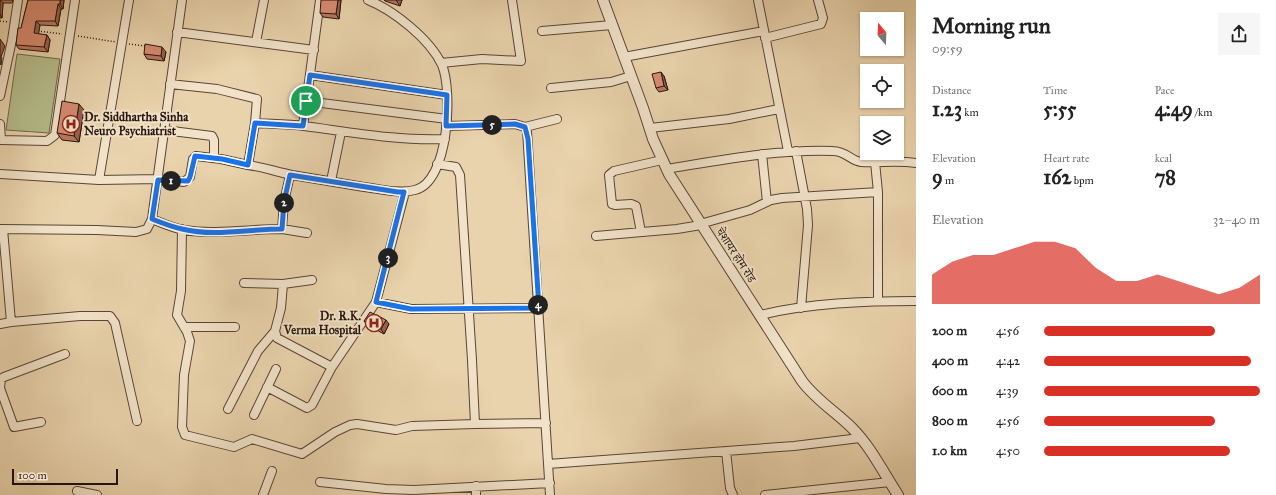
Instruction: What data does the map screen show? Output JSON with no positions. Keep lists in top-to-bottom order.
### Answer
{
  "streets": {
    "street": ["चेशायर होम रोड"]
  },
  "places": {
    "hospital": ["Dr. Siddhartha Sinha Neuro Psychiatrist", "Dr. R.K. Verma Hospital"]
  },
  "scale_bar": "100 m",
  "north": "top",
  "page": {
    "heading": ["Morning run", "09:59"],
    "stats": [
      ["Distance", "1.23 km"],
      ["Time", "5:55"],
      ["Pace", "4:49 /km"],
      ["Elevation", "9 m"],
      ["Heart rate", "162 bpm"],
      ["kcal", "78"]
    ],
    "pins": [
      "5",
      "1",
      "2",
      "3",
      "4"
    ],
    "chart": ["Elevation", "32–40 m"],
    "list": [
      {
        "name": "200 m",
        "note": "4:56"
      },
      {
        "name": "400 m",
        "note": "4:42"
      },
      {
        "name": "600 m",
        "note": "4:39"
      },
      {
        "name": "800 m",
        "note": "4:56"
      },
      {
        "name": "1.0 km",
        "note": "4:50"
      }
    ],
    "scale": "100 m"
  }
}
